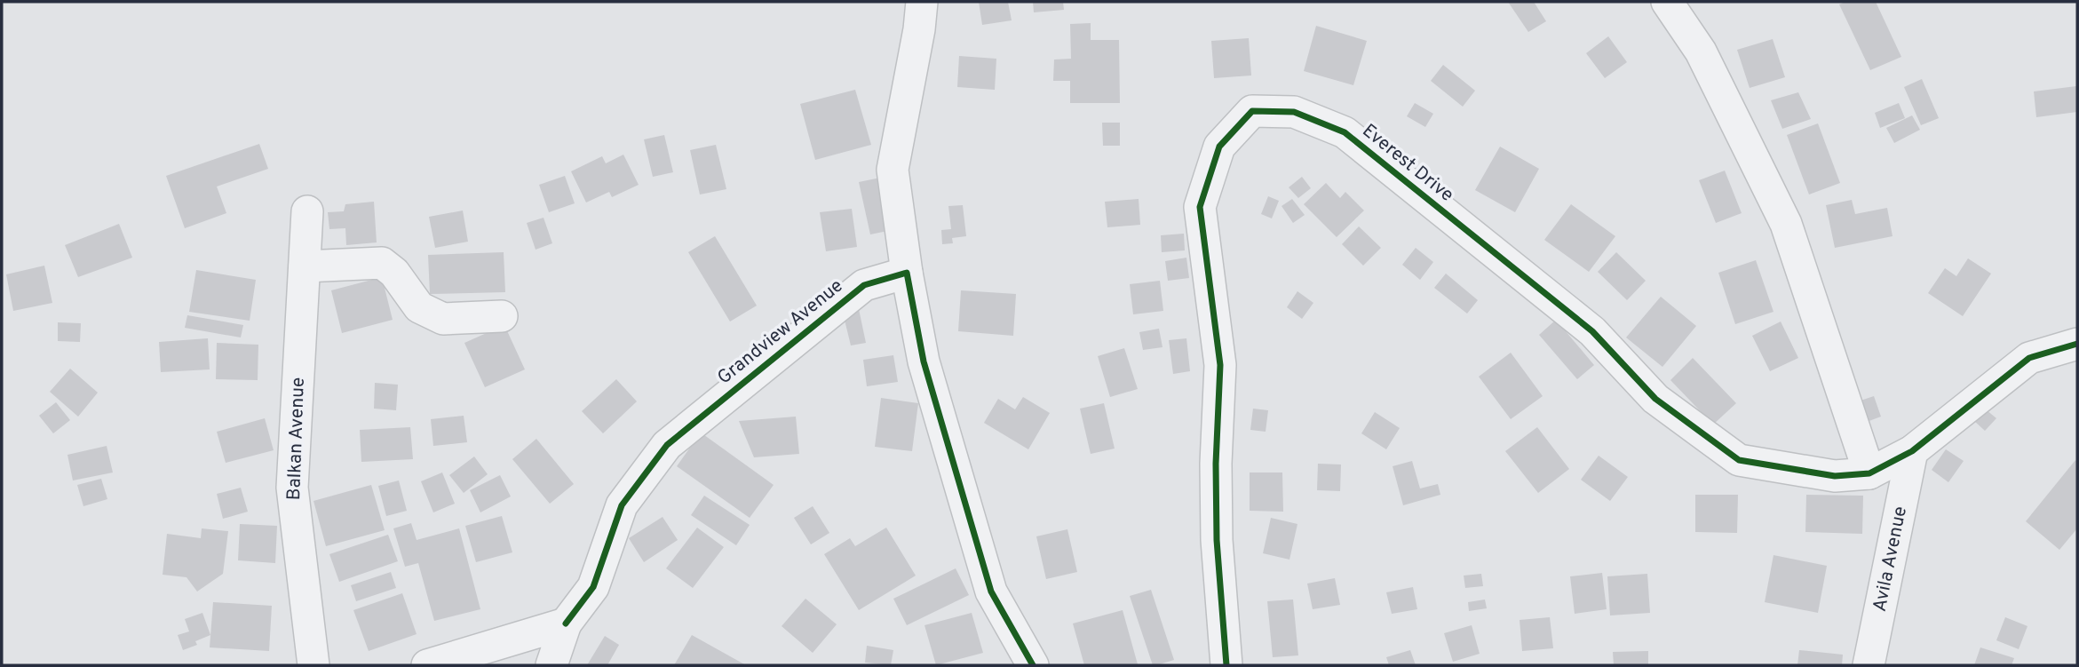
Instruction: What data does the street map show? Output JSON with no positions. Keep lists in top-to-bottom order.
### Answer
{
  "streets": {
    "street": [
      "Everest Drive",
      "Grandview Avenue",
      "Balkan Avenue",
      "Avila Avenue"
    ]
  },
  "crossings": [
    ["Everest Drive", "Avila Avenue"]
  ]
}
